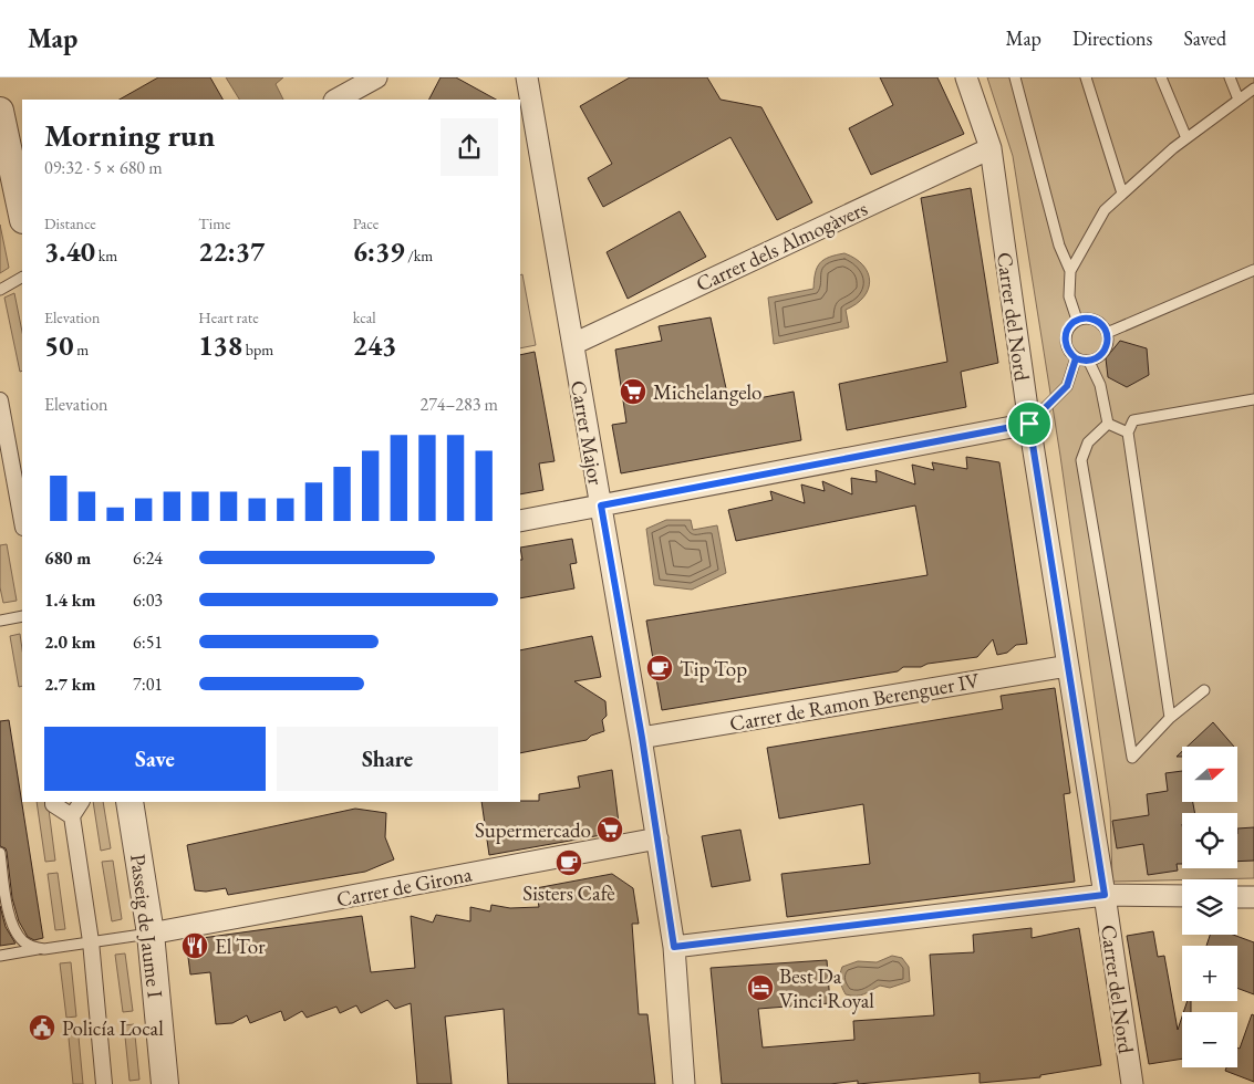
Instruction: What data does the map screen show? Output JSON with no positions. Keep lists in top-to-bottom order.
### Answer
{
  "streets": {
    "street": [
      "Carrer dels Almogàvers",
      "Carrer del Nord",
      "Carrer Major",
      "Carrer de Ramon Berenguer IV",
      "Carrer de Girona",
      "Passeig de Jaume I"
    ]
  },
  "crossings": [
    ["Carrer dels Almogàvers", "Carrer del Nord"],
    ["Carrer dels Almogàvers", "Carrer Major"],
    ["Carrer del Nord", "Carrer de Ramon Berenguer IV"],
    ["Carrer Major", "Carrer de Ramon Berenguer IV"],
    ["Carrer Major", "Carrer de Girona"],
    ["Carrer de Girona", "Passeig de Jaume I"]
  ],
  "places": {
    "supermarket": ["Michelangelo", "Supermercado"],
    "cafe": ["Tip Top", "Sisters Cafè"],
    "restaurant": ["El Tor"],
    "hotel": ["Best Da Vinci Royal"],
    "public building": ["Policía Local"]
  },
  "north": "right",
  "page": {
    "header": "Map",
    "nav": ["Map", "Directions", "Saved"],
    "heading": ["Morning run", "09:32 · 5 × 680 m"],
    "stats": [
      ["Distance", "3.40 km"],
      ["Time", "22:37"],
      ["Pace", "6:39 /km"],
      ["Elevation", "50 m"],
      ["Heart rate", "138 bpm"],
      ["kcal", "243"]
    ],
    "chart": ["Elevation", "274–283 m"],
    "list": [
      {
        "name": "680 m",
        "note": "6:24"
      },
      {
        "name": "1.4 km",
        "note": "6:03"
      },
      {
        "name": "2.0 km",
        "note": "6:51"
      },
      {
        "name": "2.7 km",
        "note": "7:01"
      }
    ],
    "buttons": ["Save", "Share"],
    "map_buttons": ["+", "−"]
  }
}
